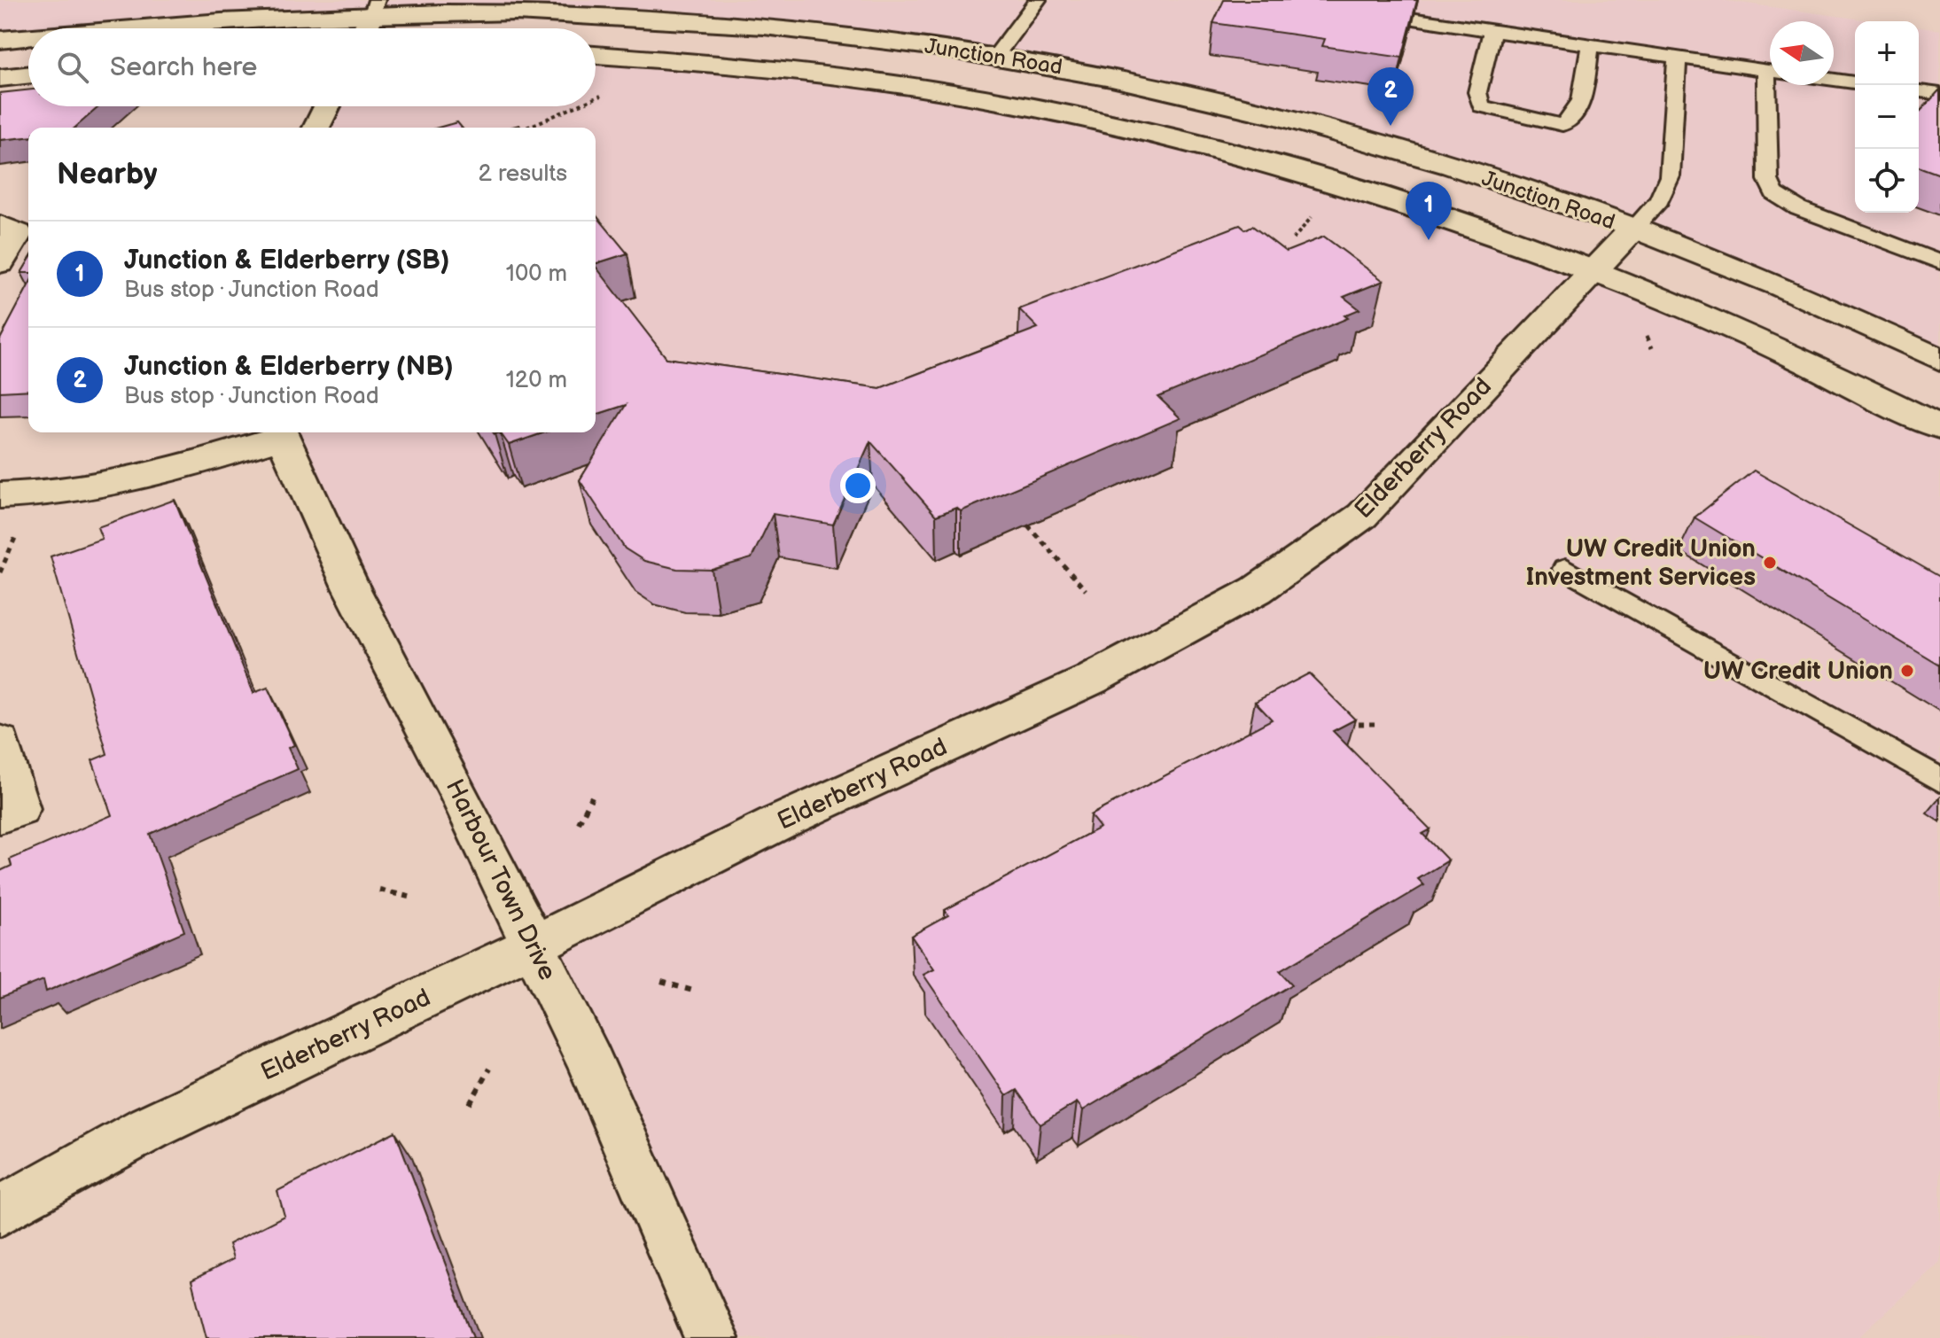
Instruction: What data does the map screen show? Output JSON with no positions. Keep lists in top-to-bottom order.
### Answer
{
  "streets": {
    "street": ["Junction Road", "Elderberry Road", "Harbour Town Drive"]
  },
  "crossings": [
    ["Junction Road", "Elderberry Road"],
    ["Elderberry Road", "Harbour Town Drive"]
  ],
  "places": ["UW Credit Union Investment Services", "UW Credit Union"],
  "north": "left",
  "page": {
    "map_buttons": ["+", "−"],
    "search": "Search here",
    "pins": ["2", "1"],
    "heading": ["Nearby", "2 results"],
    "list": [
      {
        "mark": "1",
        "name": "Junction & Elderberry (SB)",
        "note": "Bus stop · Junction Road",
        "value": "100 m"
      },
      {
        "mark": "2",
        "name": "Junction & Elderberry (NB)",
        "note": "Bus stop · Junction Road",
        "value": "120 m"
      }
    ]
  }
}
